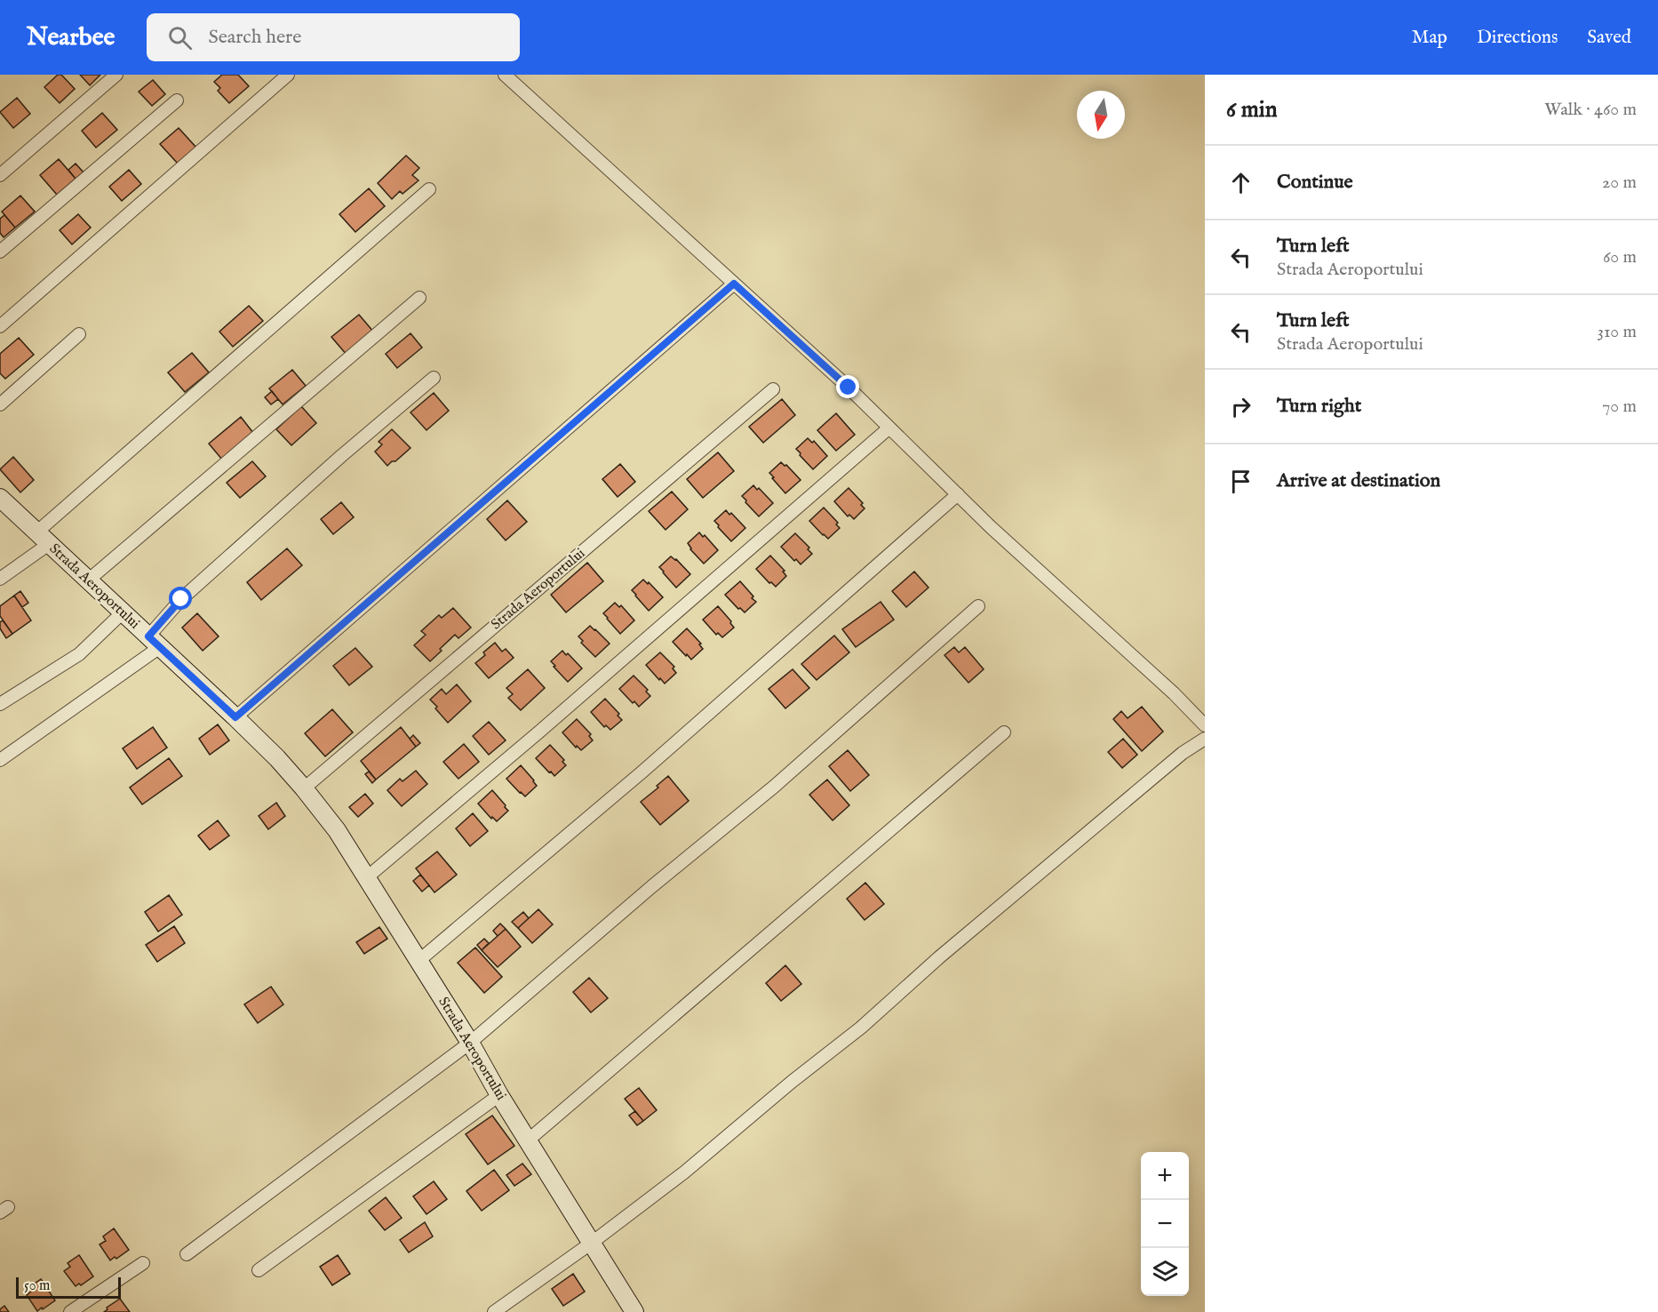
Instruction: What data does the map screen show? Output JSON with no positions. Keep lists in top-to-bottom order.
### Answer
{
  "streets": {
    "street": ["Strada Aeroportului"]
  },
  "scale_bar": "50 m",
  "north": "bottom",
  "page": {
    "header": "Nearbee",
    "search": "Search here",
    "nav": ["Map", "Directions", "Saved"],
    "heading": ["6 min", "Walk · 460 m"],
    "list": [
      ["Continue", "20 m"],
      ["Turn left", "Strada Aeroportului", "60 m"],
      ["Turn left", "Strada Aeroportului", "310 m"],
      ["Turn right", "70 m"],
      "Arrive at destination"
    ],
    "map_buttons": ["+", "−"],
    "scale": "50 m"
  }
}
